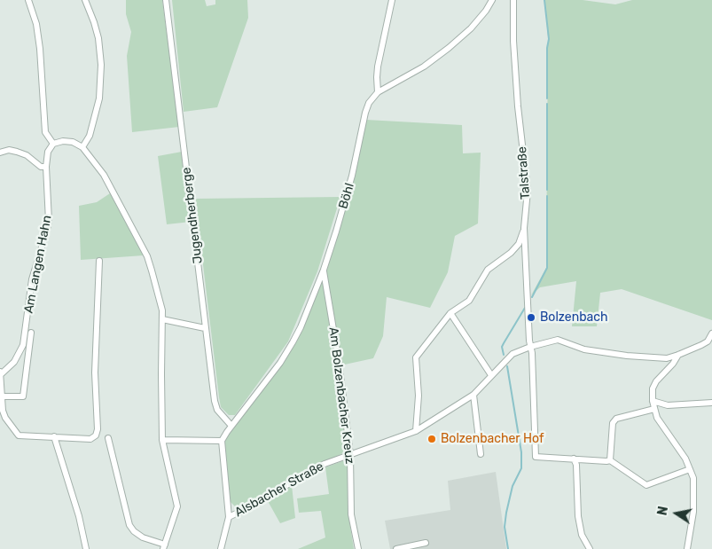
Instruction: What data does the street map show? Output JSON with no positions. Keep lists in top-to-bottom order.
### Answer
{
  "streets": {
    "street": [
      "Talstraße",
      "Böhl",
      "Jugendherberge",
      "Am Langen Hahn",
      "Am Bolzenbacher Kreuz",
      "Alsbacher Straße"
    ]
  },
  "crossings": [
    ["Talstraße", "Alsbacher Straße"],
    ["Böhl", "Jugendherberge"],
    ["Böhl", "Am Bolzenbacher Kreuz"],
    ["Am Bolzenbacher Kreuz", "Alsbacher Straße"]
  ],
  "places": ["Bolzenbach", "Bolzenbacher Hof"],
  "north": "left"
}
